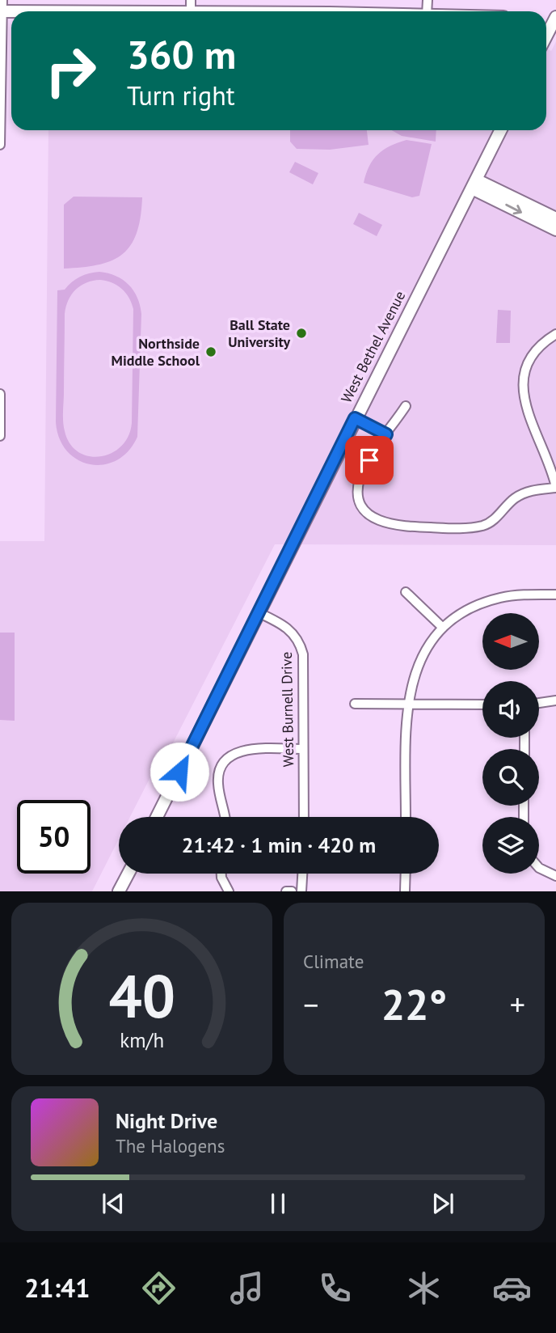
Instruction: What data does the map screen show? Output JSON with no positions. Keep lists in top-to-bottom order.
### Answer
{
  "streets": {
    "main road": ["West Bethel Avenue"],
    "street": ["West Burnell Drive"]
  },
  "crossings": [
    ["West Bethel Avenue", "West Burnell Drive"]
  ],
  "places": ["Ball State University", "Northside Middle School"],
  "north": "left",
  "page": {
    "turn": ["360 m", "Turn right"],
    "limit": "50",
    "trip": "21:42 · 1 min · 420 m",
    "tile": "Climate",
    "heat": ["−", "22°", "+"],
    "song": ["Night Drive", "The Halogens"],
    "tabs": "21:41",
    "gauge": ["40", "km/h"]
  }
}
